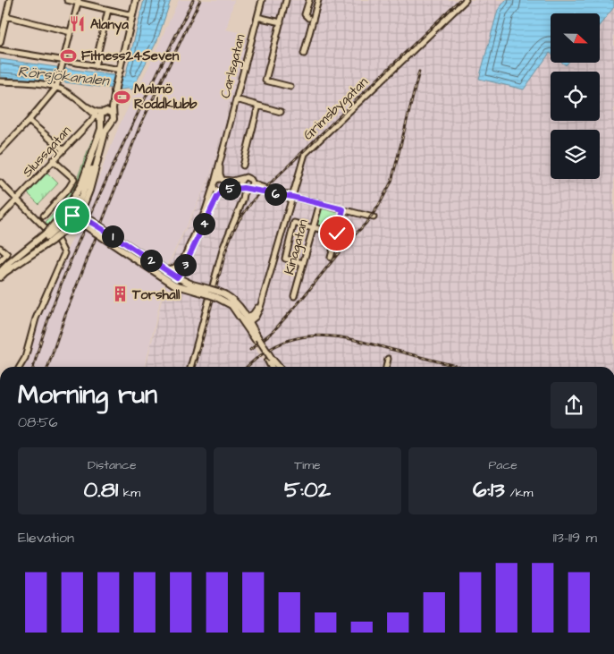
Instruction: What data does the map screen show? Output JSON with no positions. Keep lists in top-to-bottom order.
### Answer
{
  "streets": {
    "street": [
      "Carlsgatan",
      "Grimsbygatan",
      "Slussgatan",
      "Kinagatan"
    ]
  },
  "water": ["Rörsjökanalen"],
  "places": {
    "restaurant": ["Alanya"],
    "sports": ["Fitness24Seven", "Malmö Roddklubb"],
    "building": ["Torshall"]
  },
  "north": "right",
  "page": {
    "pins": [
      "5",
      "6",
      "4",
      "1",
      "2",
      "3"
    ],
    "heading": ["Morning run", "08:56"],
    "stats": [
      ["Distance", "0.81 km"],
      ["Time", "5:02"],
      ["Pace", "6:13 /km"]
    ],
    "chart": ["Elevation", "113–119 m"]
  }
}
